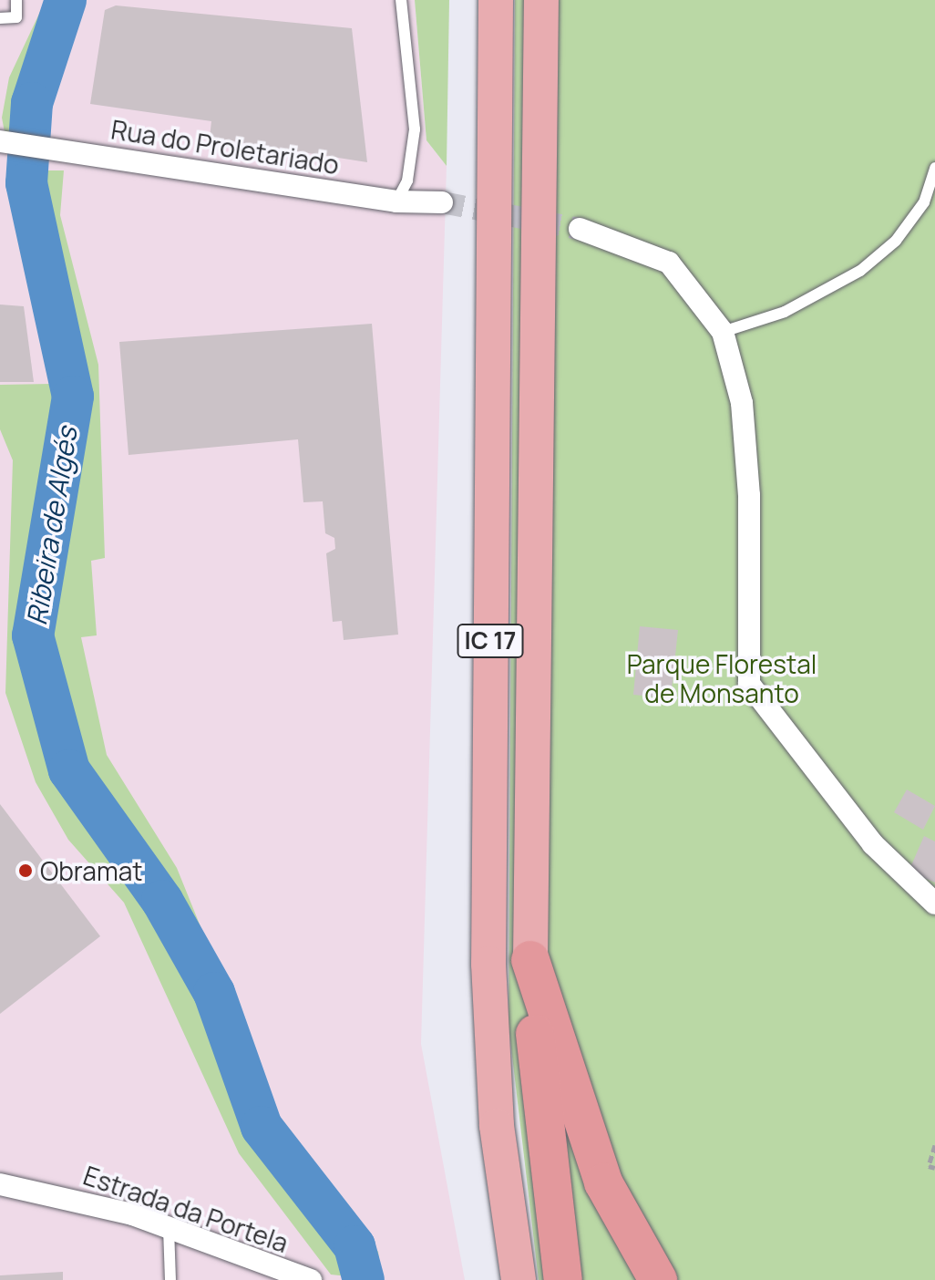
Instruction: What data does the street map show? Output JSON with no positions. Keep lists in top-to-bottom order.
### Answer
{
  "streets": {
    "highway": ["IC 17"],
    "street": ["Rua do Proletariado", "Estrada da Portela"]
  },
  "water": ["Ribeira de Algés"],
  "parks": ["Parque Florestal de Monsanto"],
  "places": ["Obramat"]
}
